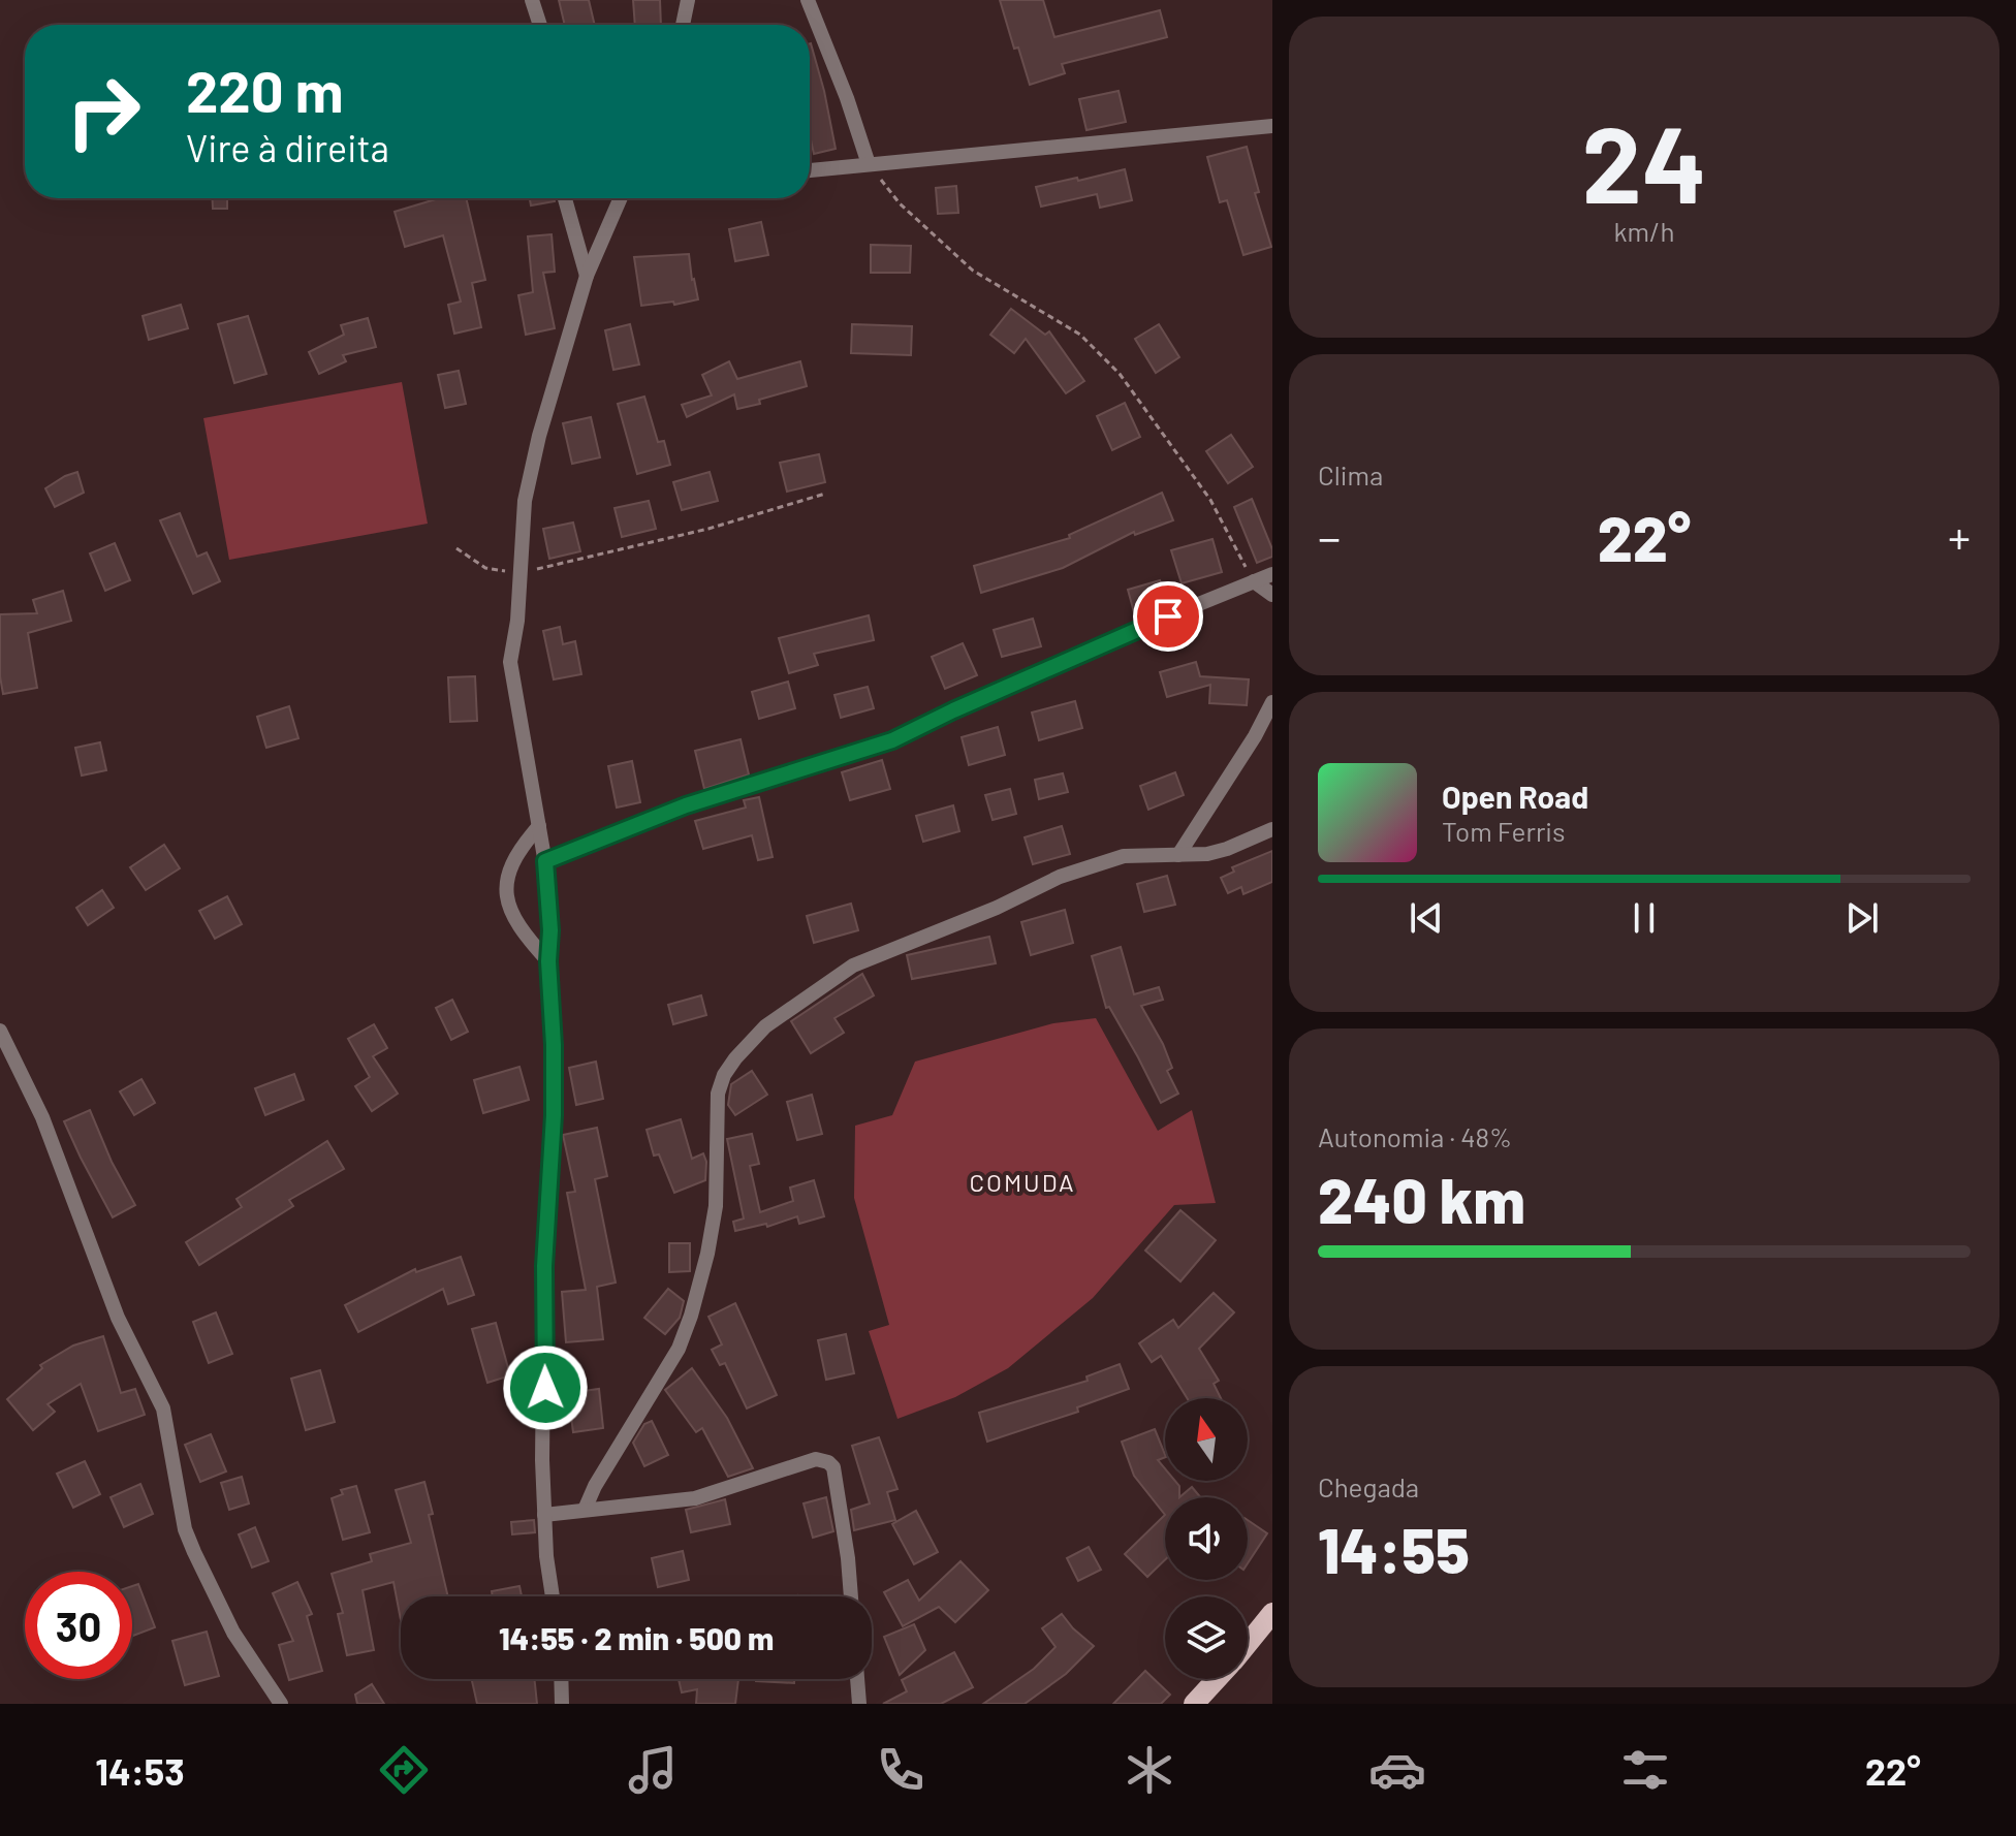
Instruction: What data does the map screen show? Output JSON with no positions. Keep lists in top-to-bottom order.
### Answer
{
  "districts": ["COMUDA"],
  "north": "top",
  "page": {
    "tile": [
      ["24", "km/h"],
      "Clima",
      ["Autonomia · 48%", "240 km"],
      ["Chegada", "14:55"]
    ],
    "turn": ["220 m", "Vire à direita"],
    "heat": ["−", "22°", "+"],
    "song": ["Open Road", "Tom Ferris"],
    "limit": "30",
    "trip": "14:55 · 2 min · 500 m",
    "tabs": ["14:53", "22°"]
  }
}
